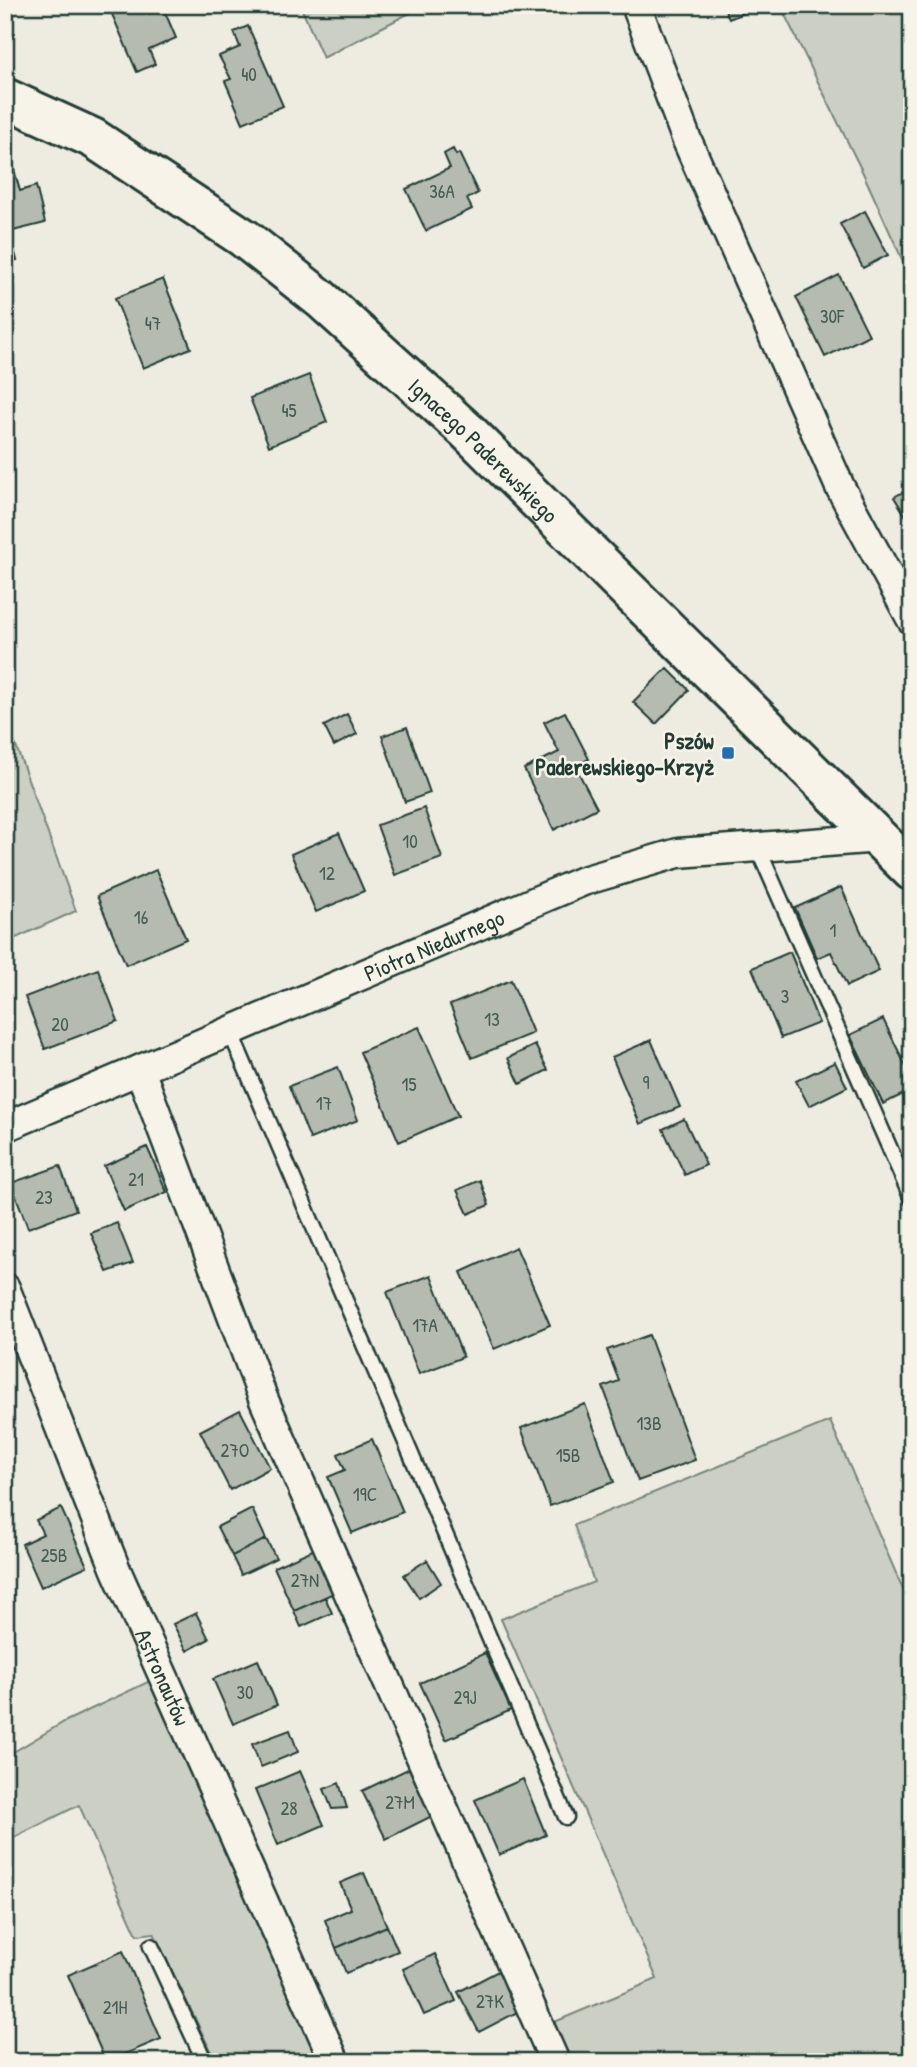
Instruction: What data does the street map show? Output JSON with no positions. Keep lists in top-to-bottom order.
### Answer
{
  "streets": {
    "street": ["Ignacego Paderewskiego", "Piotra Niedurnego", "Astronautów"]
  },
  "crossings": [
    ["Ignacego Paderewskiego", "Piotra Niedurnego"]
  ],
  "places": {
    "transit": ["Pszów Paderewskiego-Krzyż"]
  },
  "house_numbers": [
    "40",
    "36A",
    "30F",
    "47",
    "45",
    "10",
    "12",
    "16",
    "1",
    "3",
    "13",
    "20",
    "9",
    "15",
    "17",
    "21",
    "23",
    "17A",
    "13B",
    "27O",
    "15B",
    "19C",
    "25B",
    "27N",
    "30",
    "29J",
    "27M",
    "28",
    "27K",
    "21H"
  ]
}
